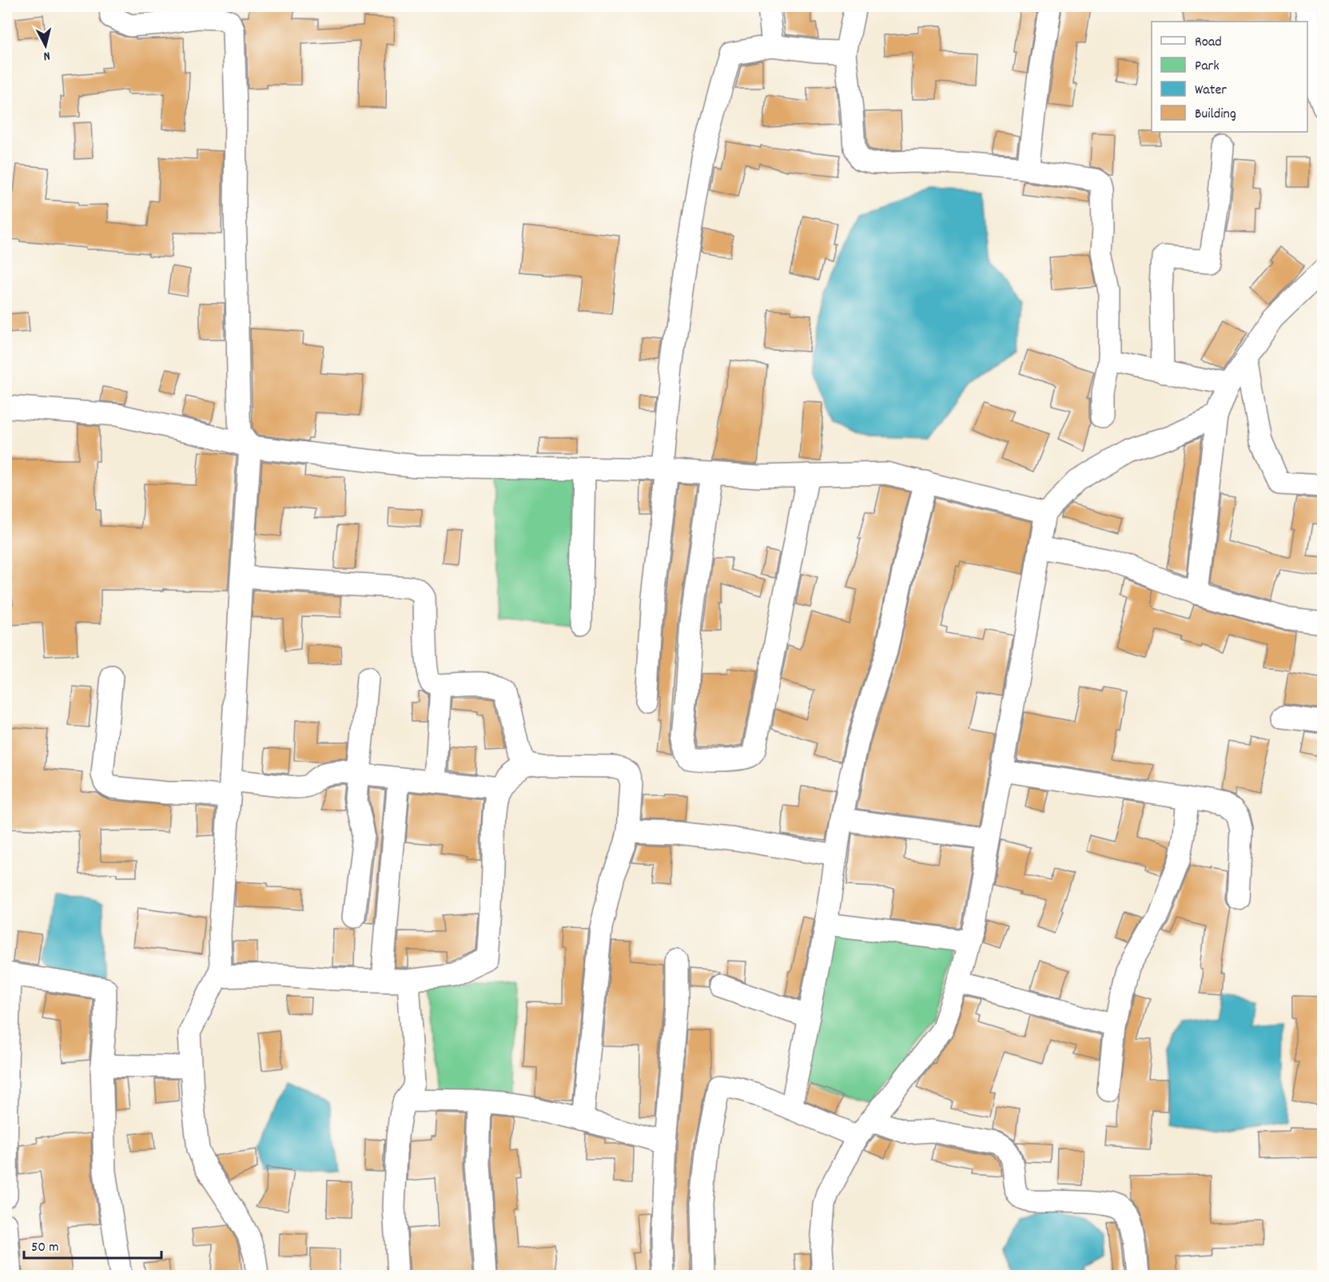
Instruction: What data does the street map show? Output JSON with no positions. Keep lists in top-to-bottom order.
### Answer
{
  "legend": [
    "Road",
    "Park",
    "Water",
    "Building"
  ],
  "scale_bar": "50 m",
  "north": "bottom"
}
